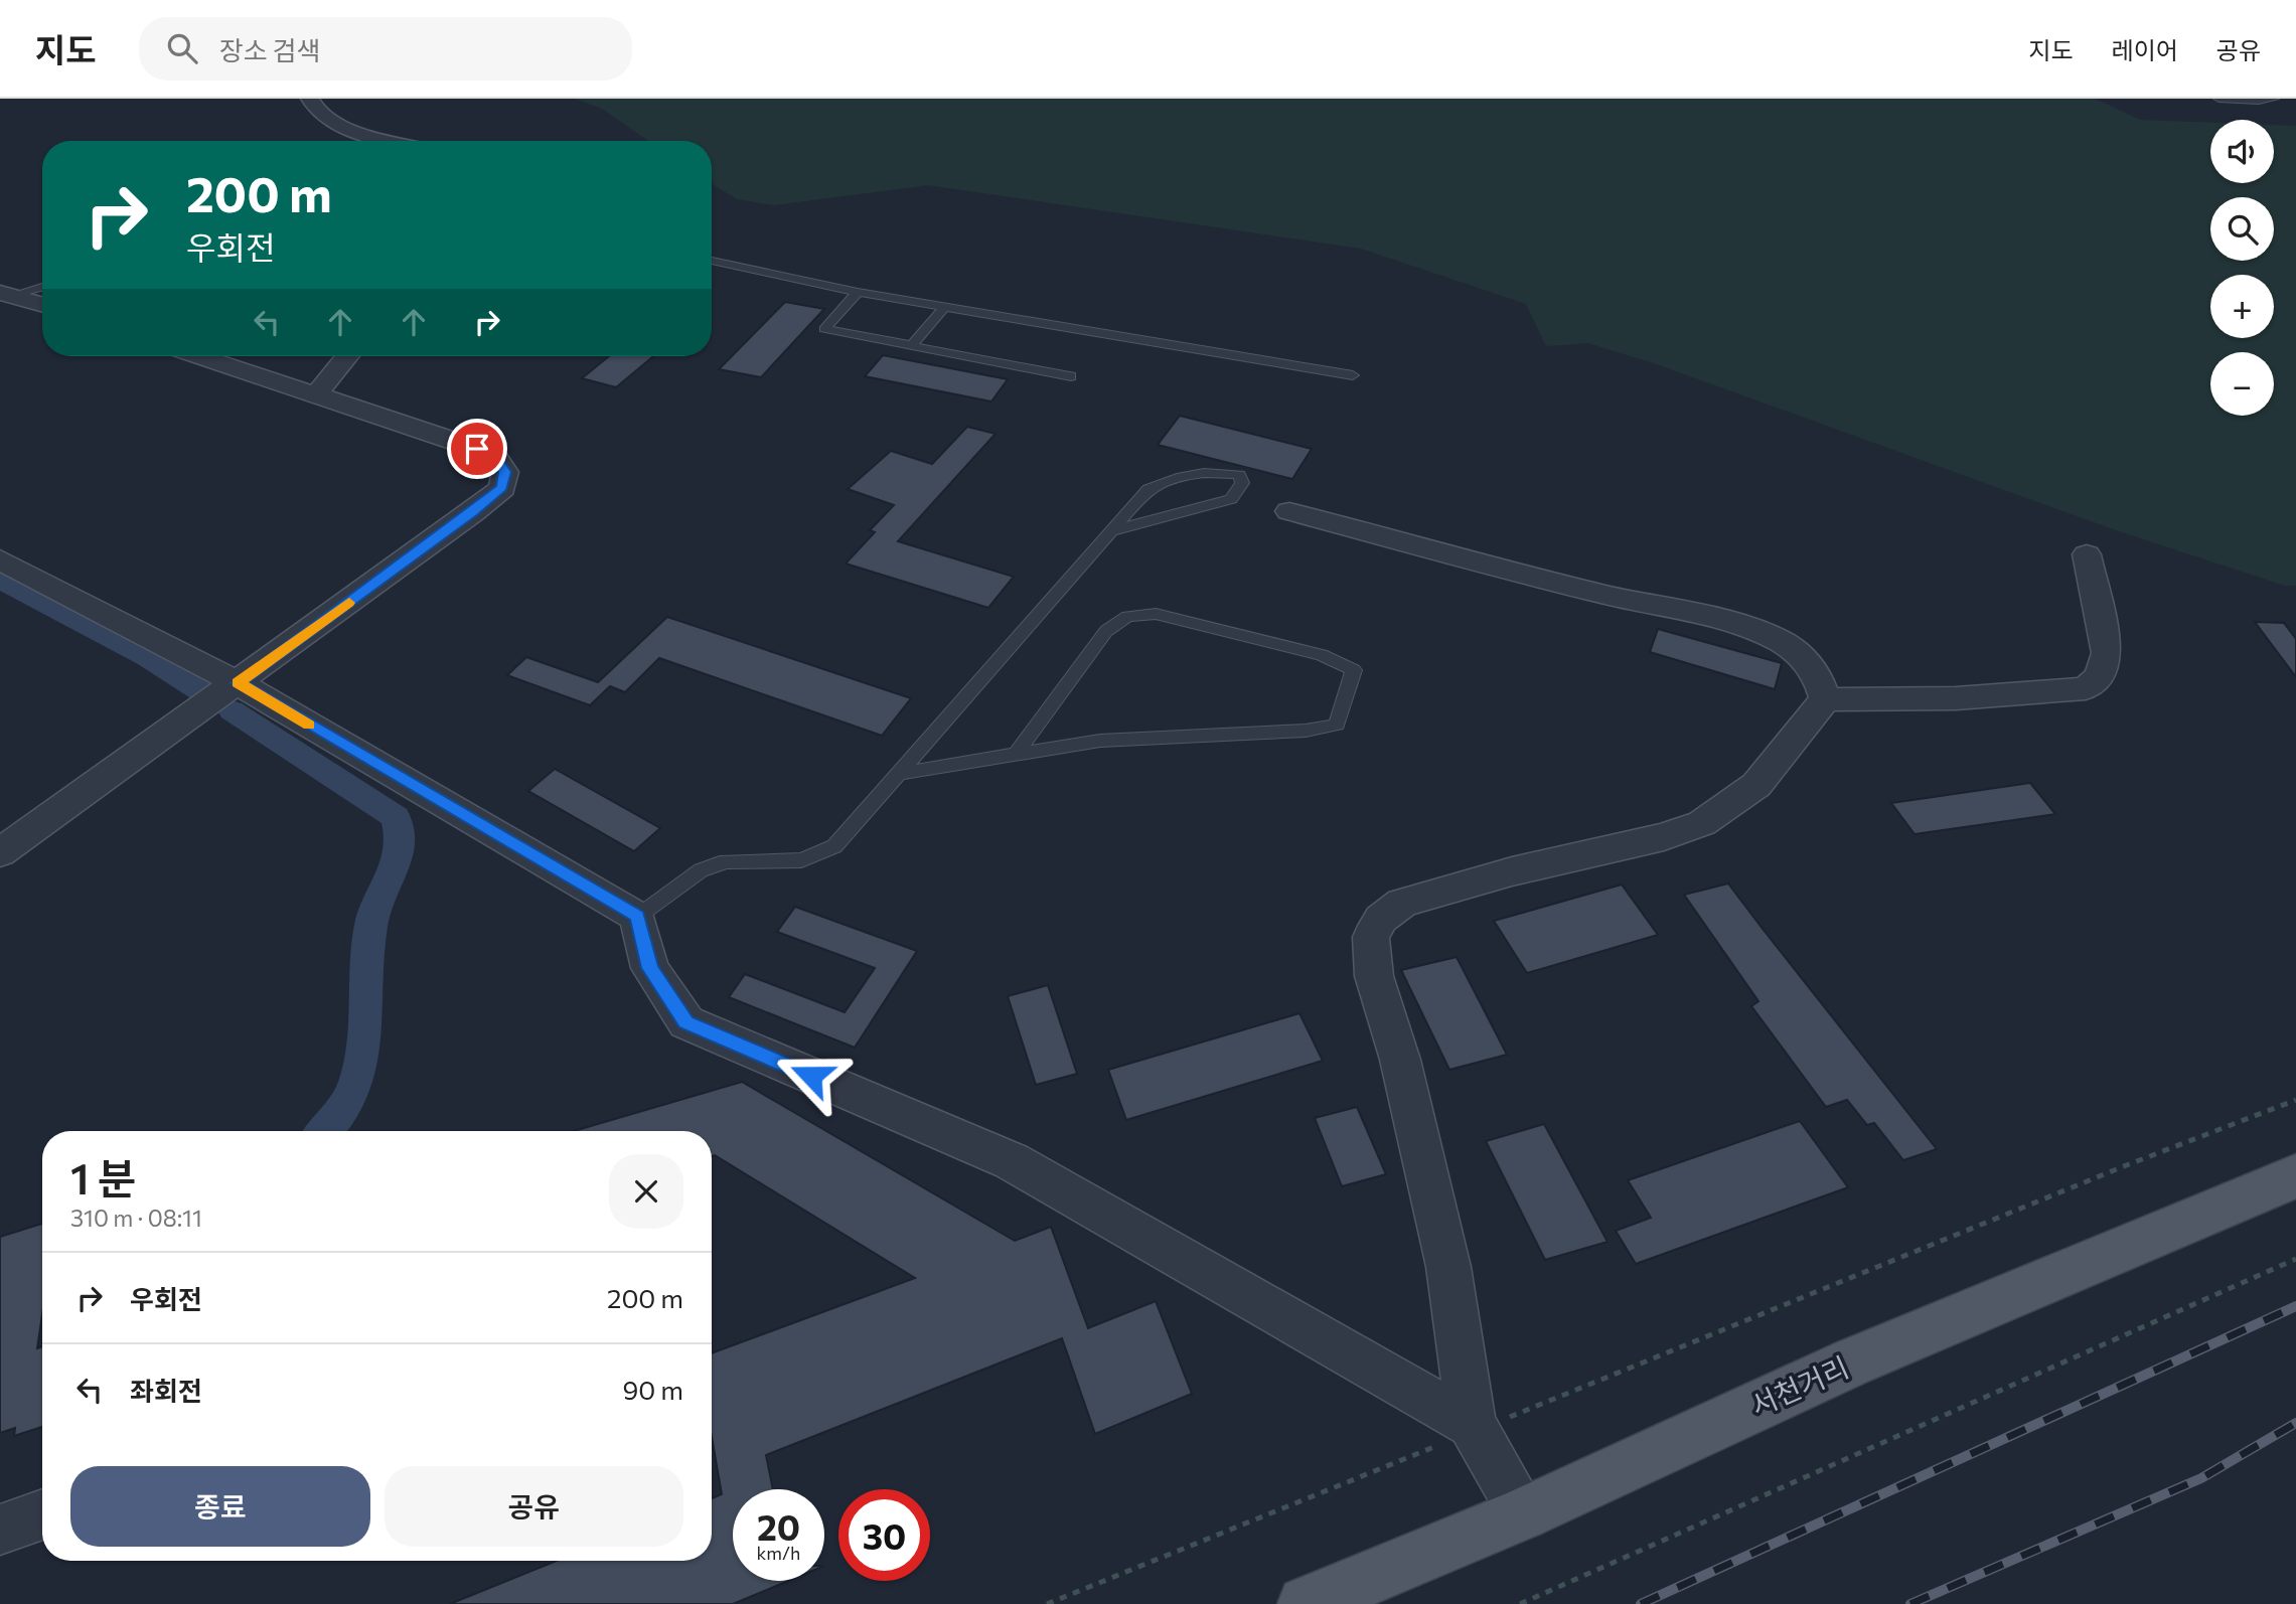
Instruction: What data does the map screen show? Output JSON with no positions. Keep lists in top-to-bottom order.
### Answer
{
  "streets": {
    "main road": ["서천거리"]
  },
  "page": {
    "header": "지도",
    "search": "장소 검색",
    "nav": ["지도", "레이어", "공유"],
    "map_buttons": ["+", "−"],
    "turn": ["200 m", "우회전"],
    "heading": ["1 분", "310 m · 08:11"],
    "list": [
      {
        "name": "우회전",
        "value": "200 m"
      },
      {
        "name": "좌회전",
        "value": "90 m"
      }
    ],
    "buttons": ["종료", "공유"],
    "speed": "20 km/h",
    "limit": "30"
  }
}
